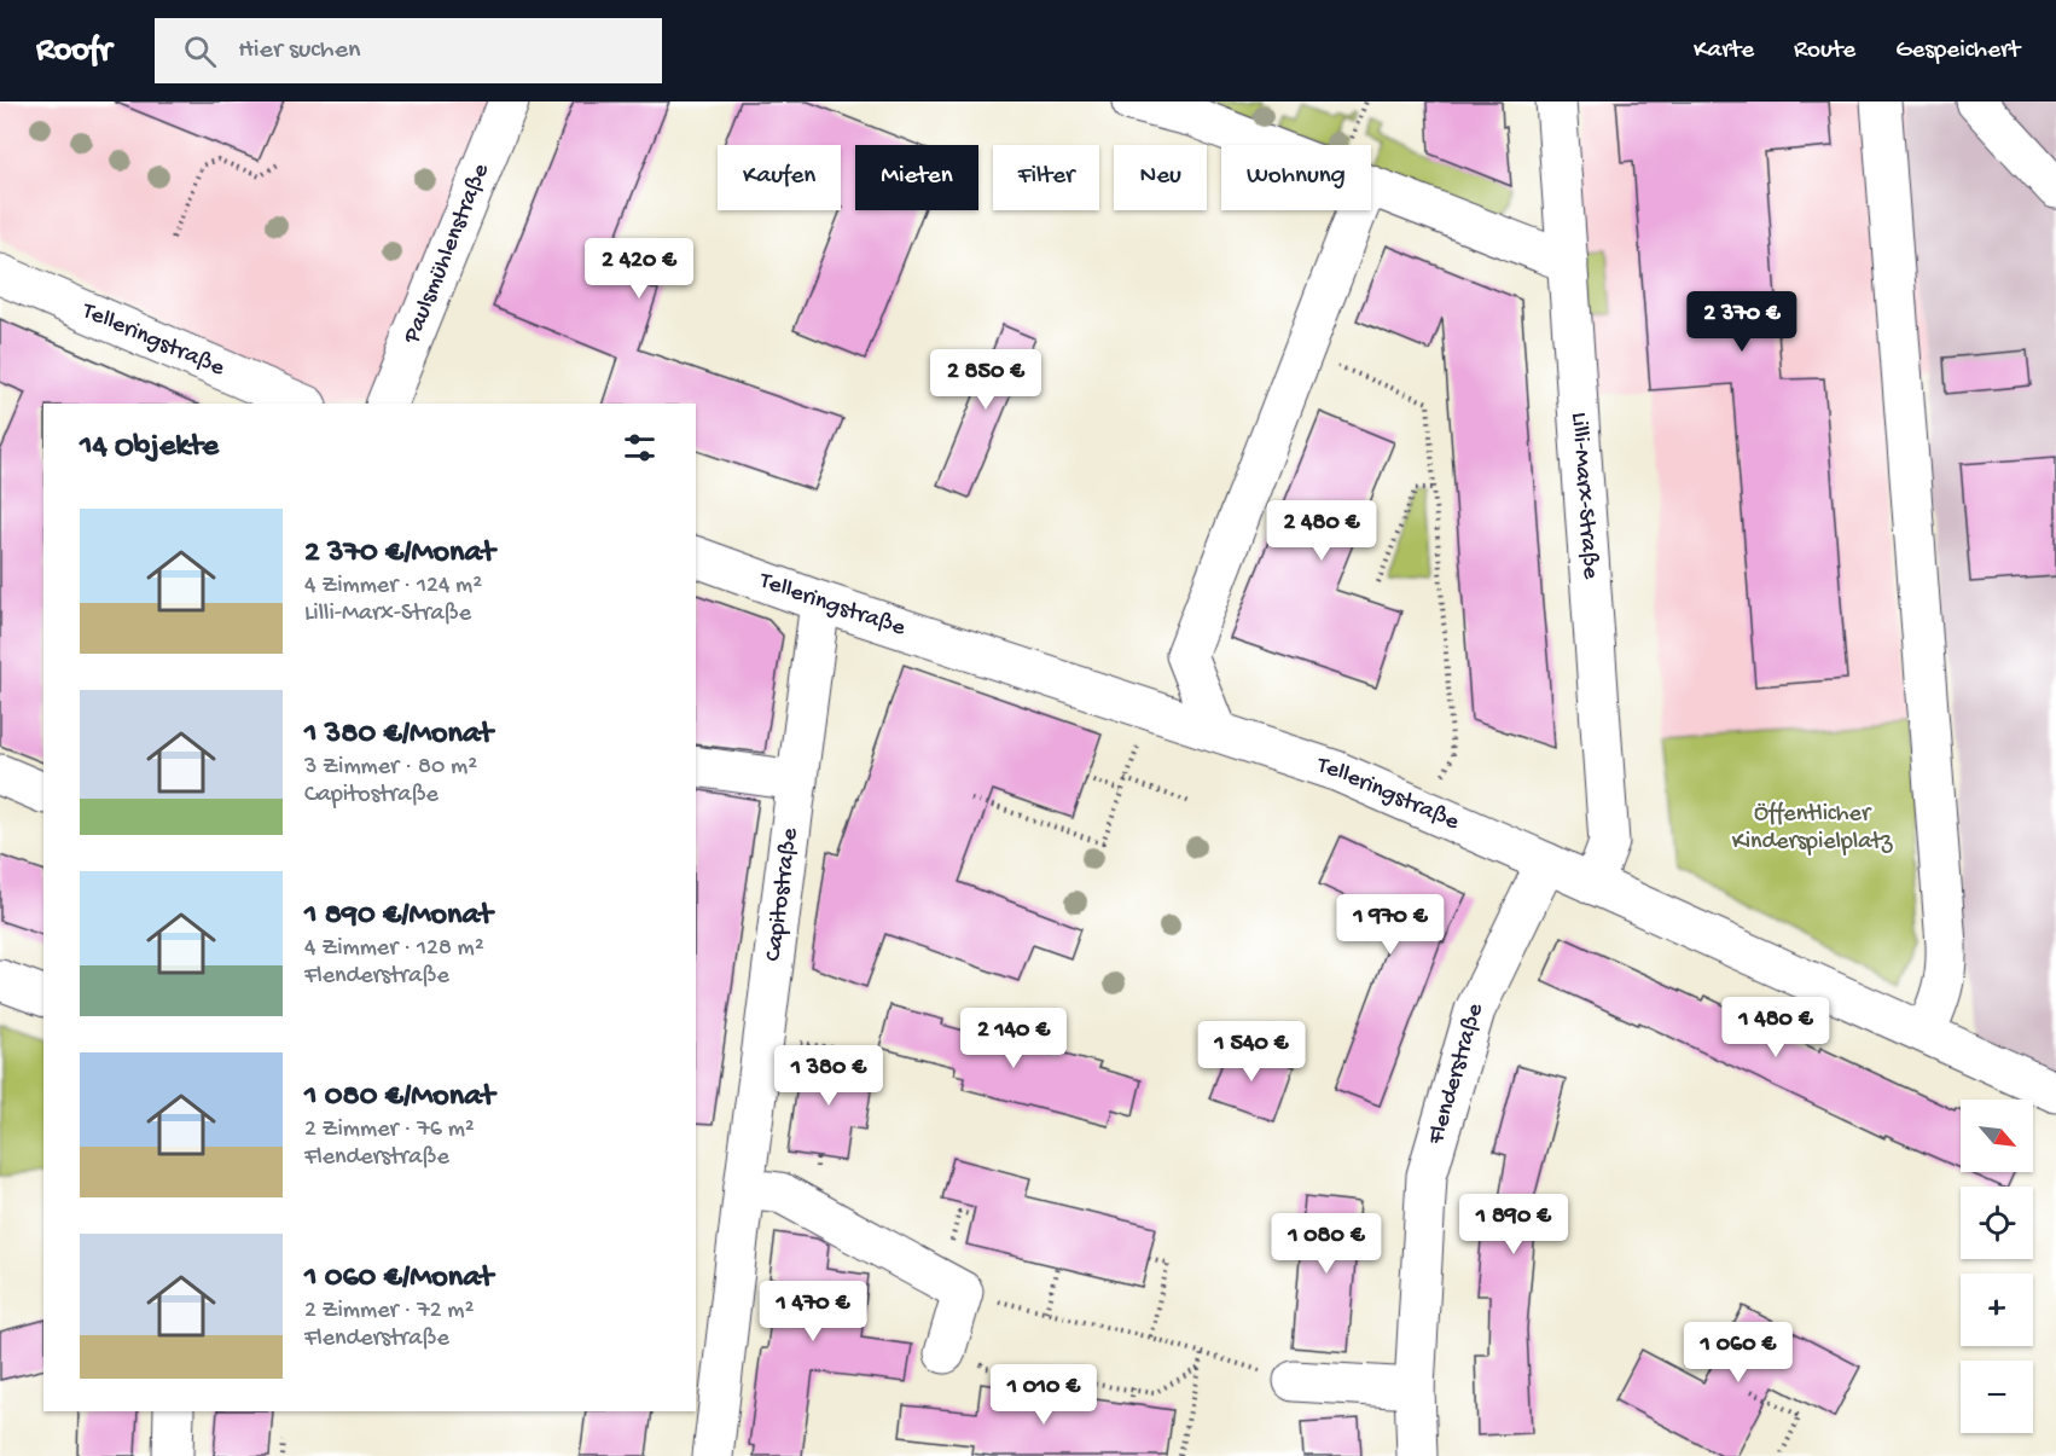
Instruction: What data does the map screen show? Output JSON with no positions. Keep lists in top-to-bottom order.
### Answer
{
  "streets": {
    "street": [
      "Paulsmühlenstraße",
      "Telleringstraße",
      "Lilli-Marx-Straße",
      "Capitostraße",
      "Flenderstraße"
    ]
  },
  "crossings": [
    ["Telleringstraße", "Lilli-Marx-Straße"],
    ["Telleringstraße", "Capitostraße"],
    ["Telleringstraße", "Flenderstraße"]
  ],
  "parks": ["Öffentlicher Kinderspielplatz"],
  "north": "bottom right",
  "page": {
    "header": "Roofr",
    "search": "Hier suchen",
    "nav": ["Karte", "Route", "Gespeichert"],
    "chip": [
      "Kaufen",
      "Mieten",
      "Filter",
      "Neu",
      "Wohnung"
    ],
    "price": [
      "2 420 €",
      "2 370 €",
      "2 850 €",
      "2 480 €",
      "1 970 €",
      "1 480 €",
      "2 140 €",
      "1 540 €",
      "1 380 €",
      "1 890 €",
      "1 080 €",
      "1 470 €",
      "1 060 €",
      "1 010 €"
    ],
    "heading": "14 Objekte",
    "list": [
      {
        "name": "2 370 €/Monat",
        "note": "4 Zimmer · 124 m² · Lilli-Marx-Straße"
      },
      {
        "name": "1 380 €/Monat",
        "note": "3 Zimmer · 80 m² · Capitostraße"
      },
      {
        "name": "1 890 €/Monat",
        "note": "4 Zimmer · 128 m² · Flenderstraße"
      },
      {
        "name": "1 080 €/Monat",
        "note": "2 Zimmer · 76 m² · Flenderstraße"
      },
      {
        "name": "1 060 €/Monat",
        "note": "2 Zimmer · 72 m² · Flenderstraße"
      }
    ],
    "map_buttons": ["+", "−"]
  }
}
